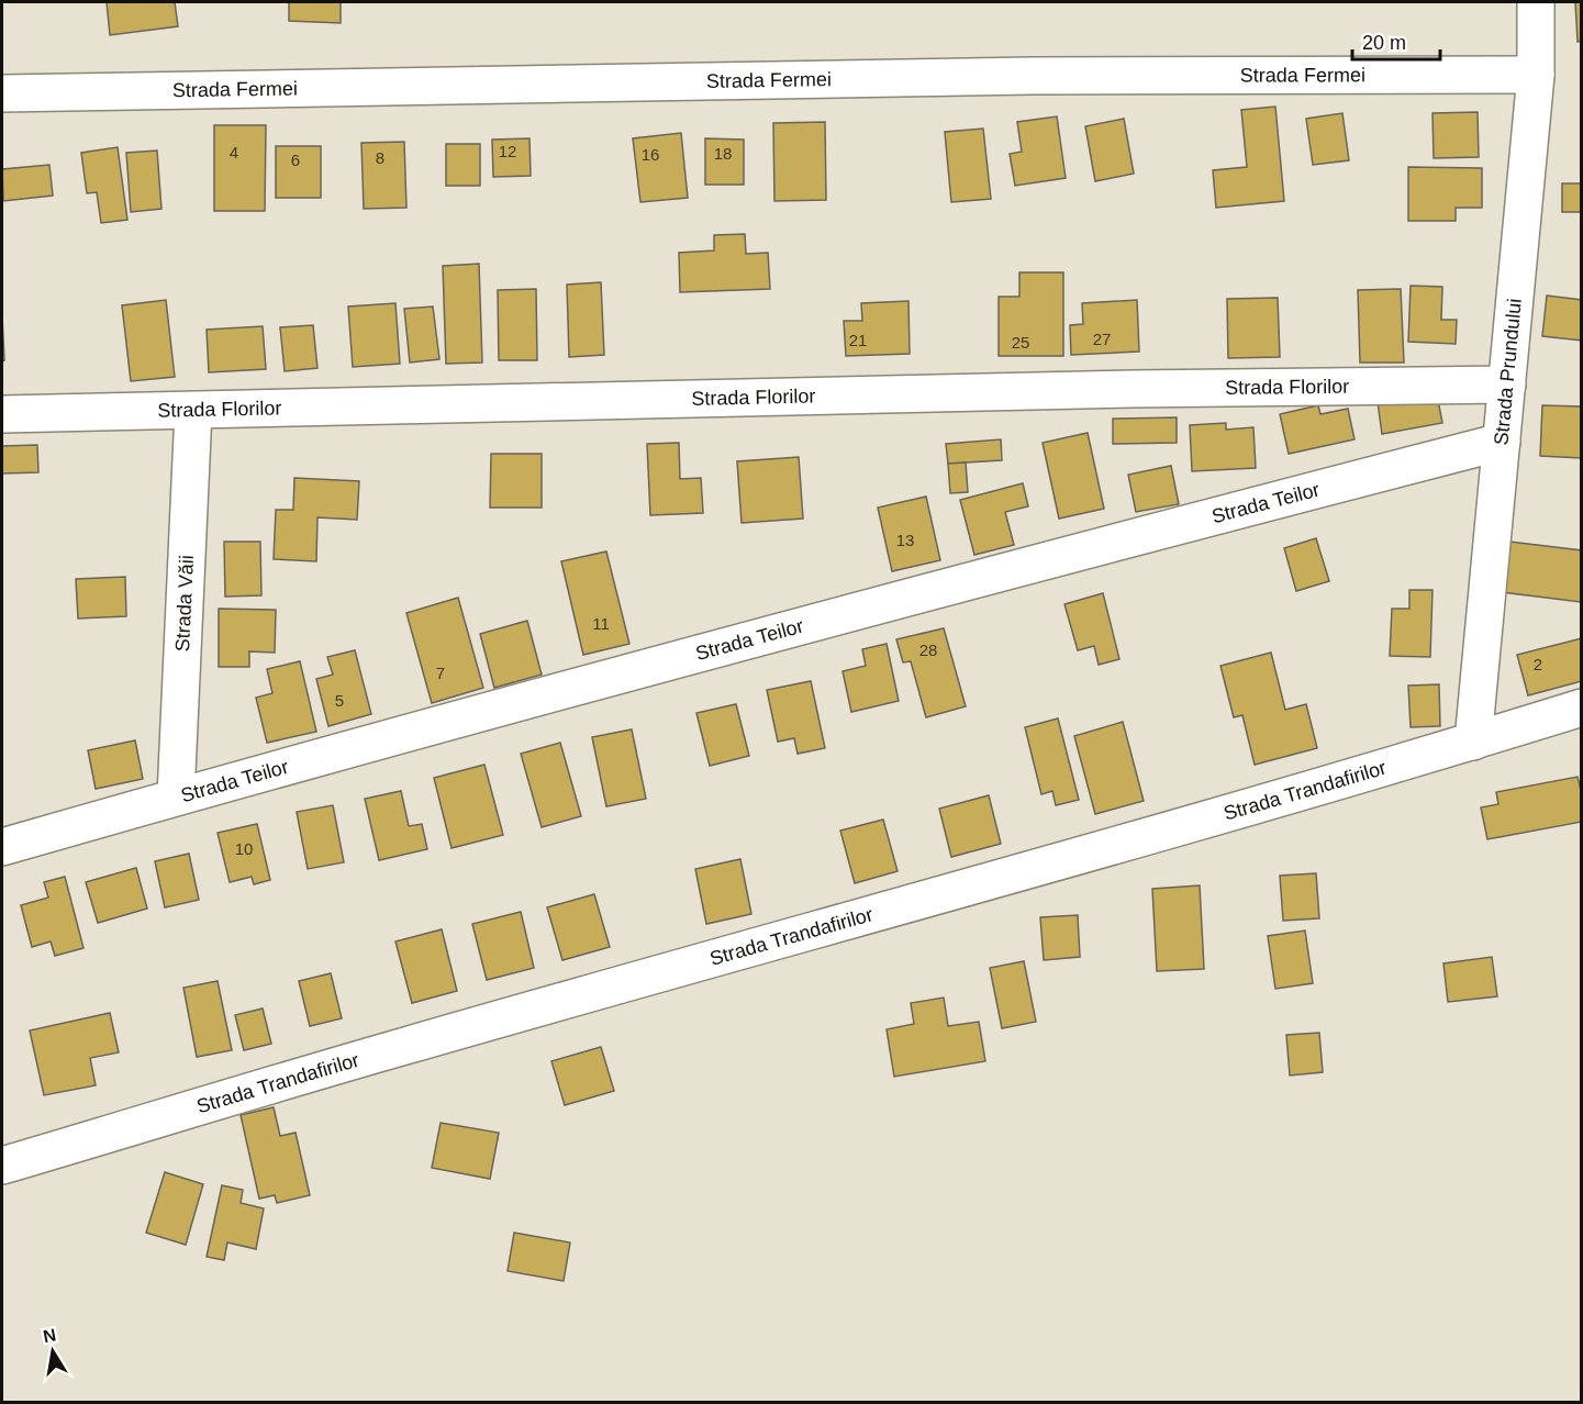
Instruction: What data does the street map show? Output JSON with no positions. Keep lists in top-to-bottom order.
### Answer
{
  "streets": {
    "street": [
      "Strada Fermei",
      "Strada Prundului",
      "Strada Florilor",
      "Strada Teilor",
      "Strada Văii",
      "Strada Trandafirilor"
    ]
  },
  "crossings": [
    ["Strada Fermei", "Strada Prundului"],
    ["Strada Prundului", "Strada Florilor"],
    ["Strada Prundului", "Strada Teilor"],
    ["Strada Prundului", "Strada Trandafirilor"],
    ["Strada Florilor", "Strada Văii"],
    ["Strada Teilor", "Strada Văii"]
  ],
  "house_numbers": [
    "12",
    "4",
    "18",
    "16",
    "8",
    "6",
    "27",
    "21",
    "25",
    "13",
    "11",
    "28",
    "2",
    "7",
    "5",
    "10"
  ],
  "scale_bar": "20 m",
  "north": "top"
}
